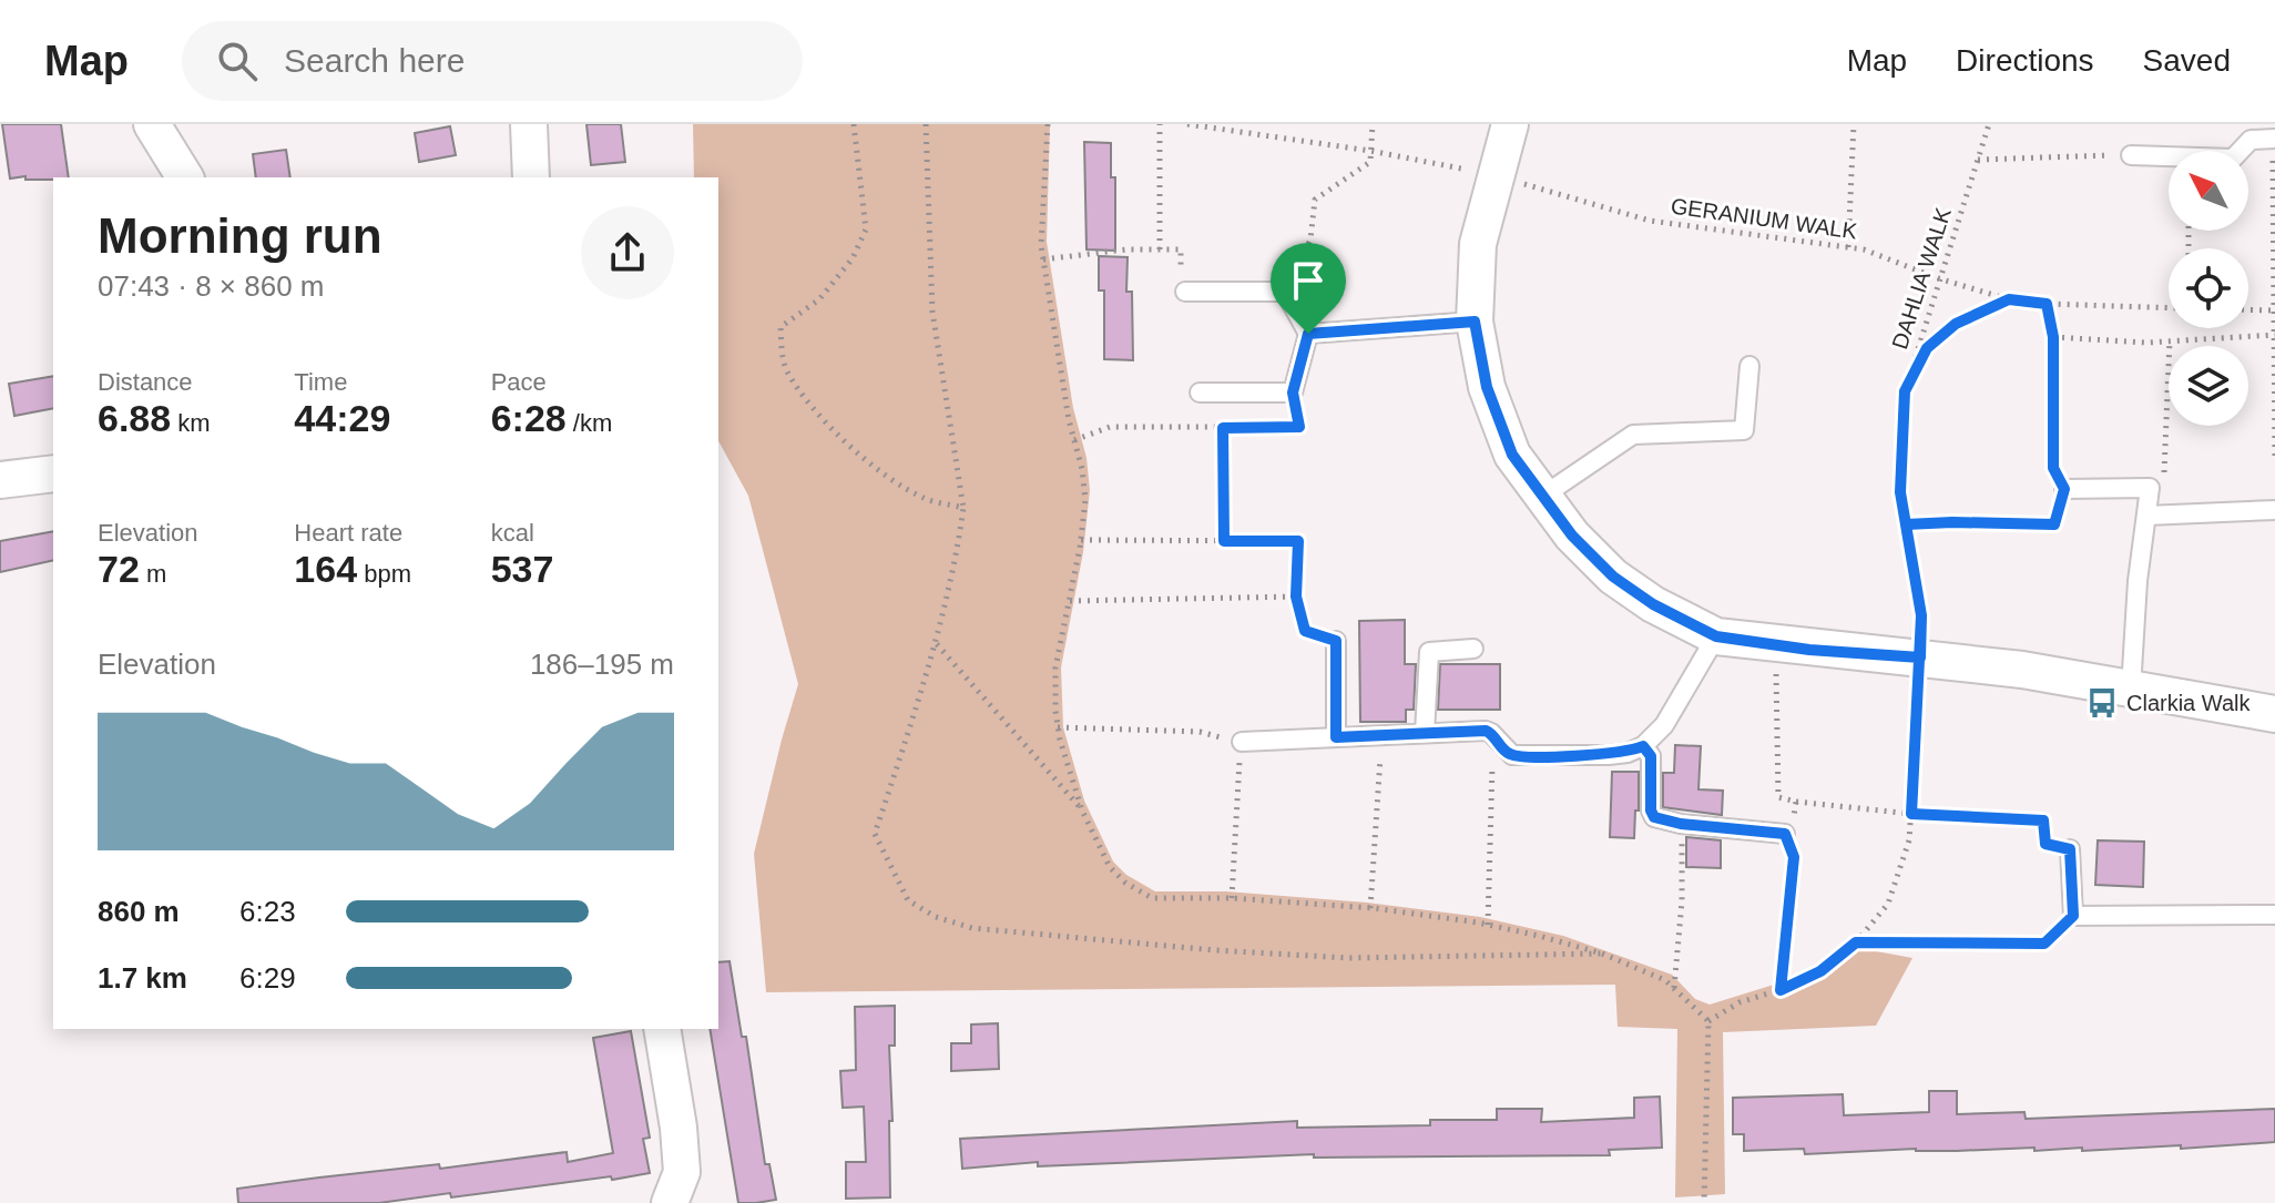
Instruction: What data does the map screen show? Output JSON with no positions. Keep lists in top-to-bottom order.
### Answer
{
  "streets": {
    "path": ["GERANIUM WALK", "DAHLIA WALK"]
  },
  "crossings": [
    ["GERANIUM WALK", "DAHLIA WALK"]
  ],
  "places": {
    "bus stop": ["Clarkia Walk"]
  },
  "north": "top left",
  "page": {
    "header": "Map",
    "search": "Search here",
    "nav": ["Map", "Directions", "Saved"],
    "heading": ["Morning run", "07:43 · 8 × 860 m"],
    "stats": [
      ["Distance", "6.88 km"],
      ["Time", "44:29"],
      ["Pace", "6:28 /km"],
      ["Elevation", "72 m"],
      ["Heart rate", "164 bpm"],
      ["kcal", "537"]
    ],
    "chart": ["Elevation", "186–195 m"],
    "list": [
      {
        "name": "860 m",
        "note": "6:23"
      },
      {
        "name": "1.7 km",
        "note": "6:29"
      }
    ]
  }
}
